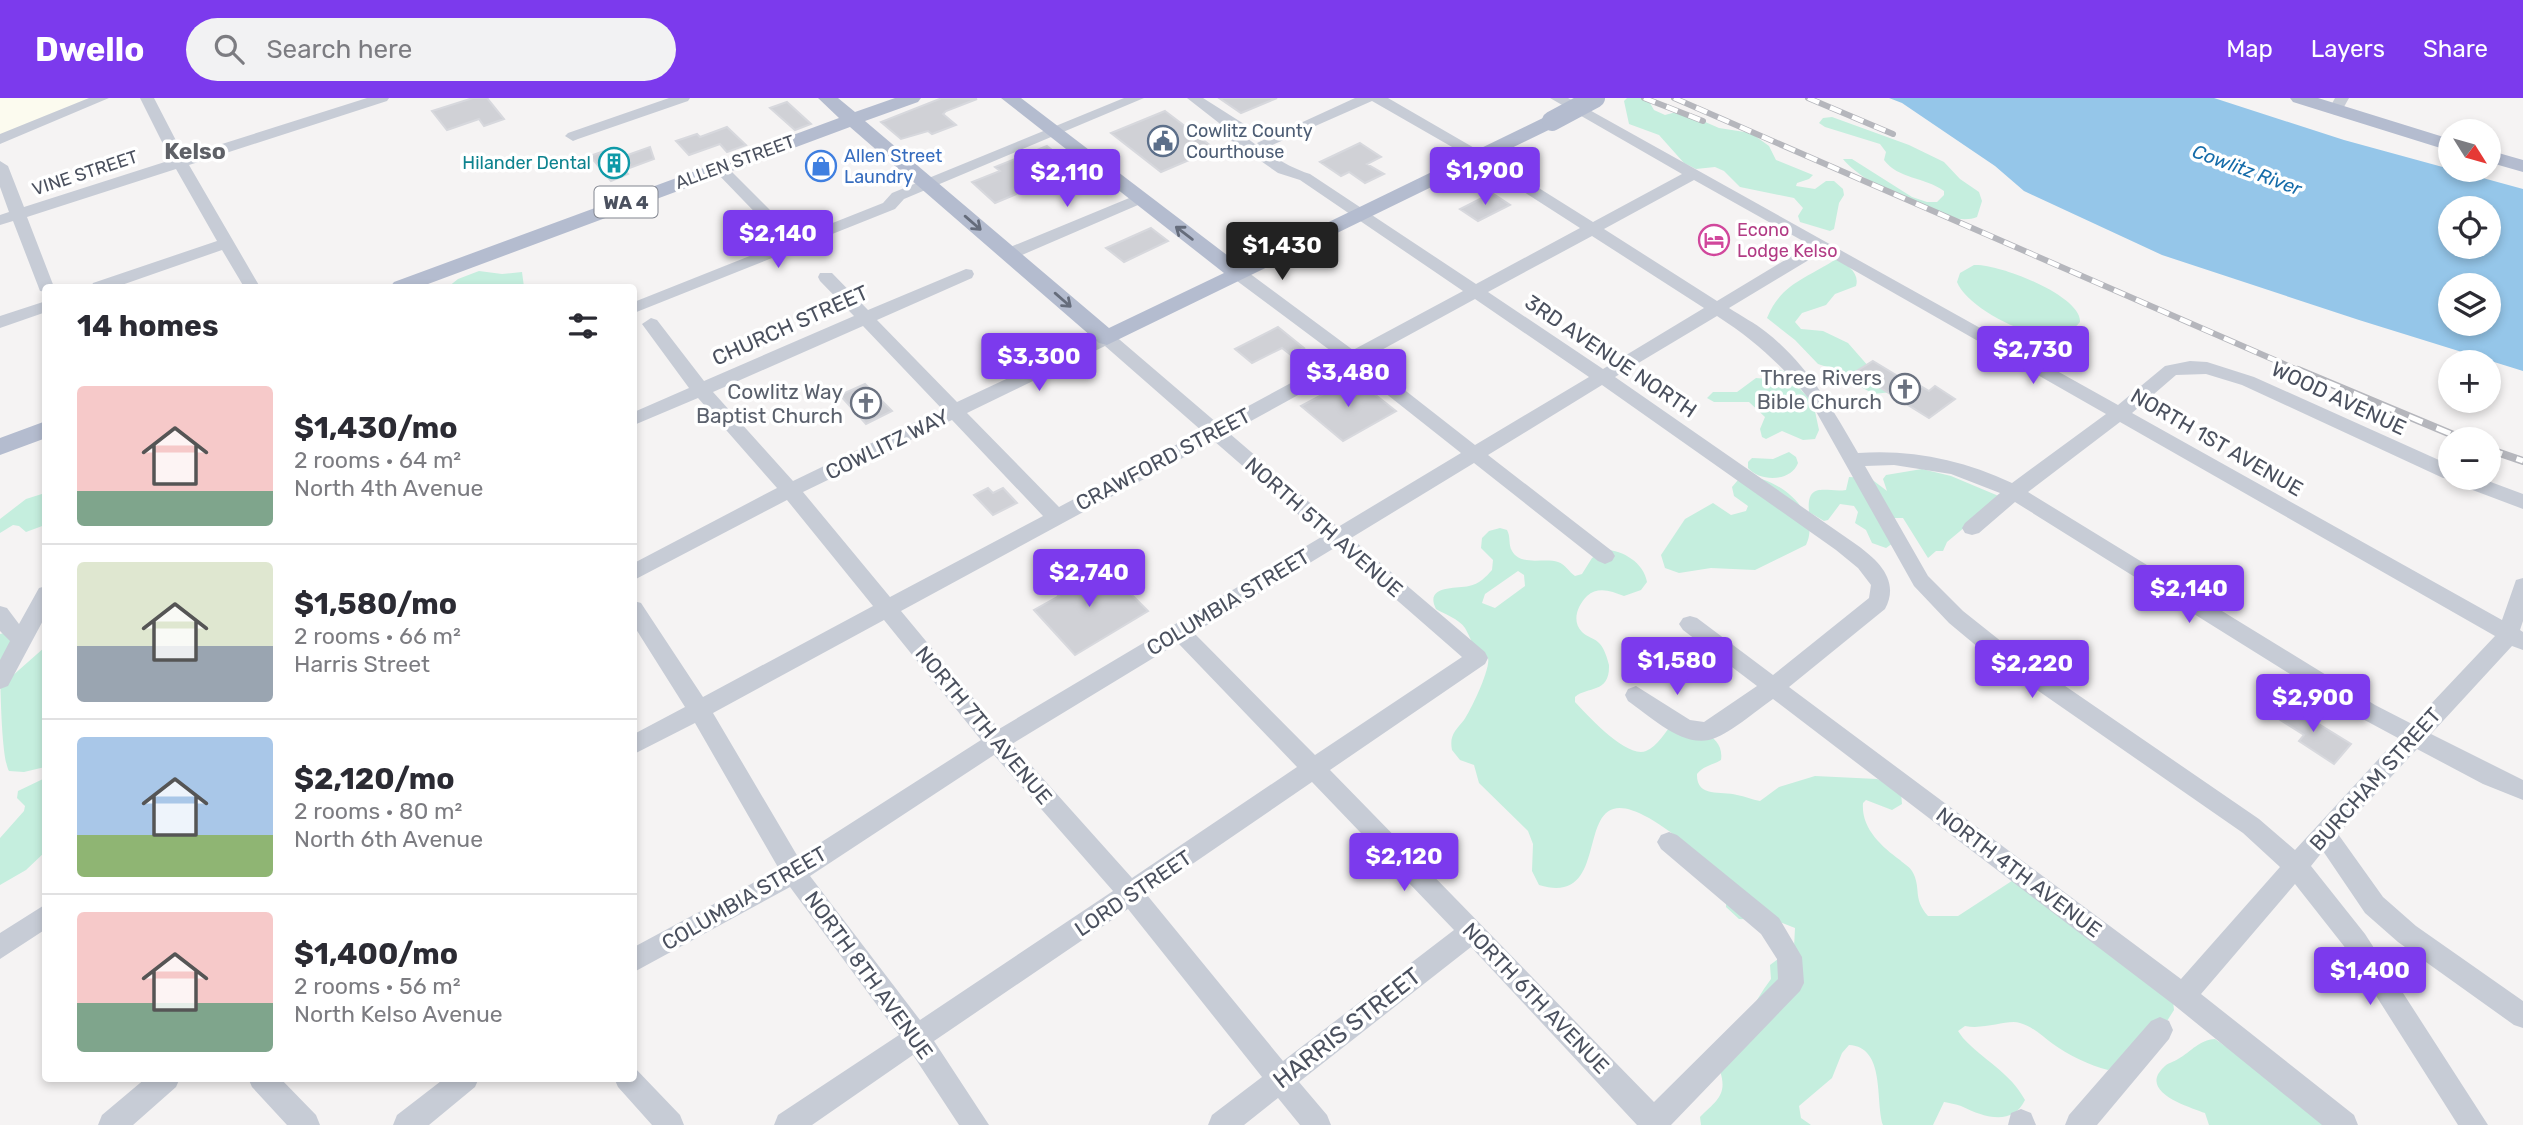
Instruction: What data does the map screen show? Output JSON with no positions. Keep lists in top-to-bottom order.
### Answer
{
  "streets": {
    "main road": [
      "ALLEN STREET",
      "WA 4",
      "COWLITZ WAY",
      "NORTH 5TH AVENUE"
    ],
    "street": [
      "VINE STREET",
      "CHURCH STREET",
      "3RD AVENUE NORTH",
      "WOOD AVENUE",
      "NORTH 1ST AVENUE",
      "CRAWFORD STREET",
      "COLUMBIA STREET",
      "NORTH 7TH AVENUE",
      "BURCHAM STREET",
      "NORTH 4TH AVENUE",
      "LORD STREET",
      "NORTH 8TH AVENUE",
      "NORTH 6TH AVENUE",
      "HARRIS STREET"
    ]
  },
  "crossings": [
    ["ALLEN STREET", "NORTH 5TH AVENUE"],
    ["CHURCH STREET", "NORTH 7TH AVENUE"],
    ["3RD AVENUE NORTH", "COWLITZ WAY"],
    ["3RD AVENUE NORTH", "CRAWFORD STREET"],
    ["3RD AVENUE NORTH", "COLUMBIA STREET"],
    ["3RD AVENUE NORTH", "NORTH 4TH AVENUE"],
    ["WOOD AVENUE", "NORTH 1ST AVENUE"],
    ["NORTH 1ST AVENUE", "CRAWFORD STREET"],
    ["NORTH 1ST AVENUE", "COLUMBIA STREET"],
    ["NORTH 1ST AVENUE", "BURCHAM STREET"],
    ["COWLITZ WAY", "NORTH 5TH AVENUE"],
    ["COWLITZ WAY", "NORTH 7TH AVENUE"],
    ["CRAWFORD STREET", "NORTH 5TH AVENUE"],
    ["CRAWFORD STREET", "NORTH 7TH AVENUE"],
    ["CRAWFORD STREET", "NORTH 8TH AVENUE"],
    ["NORTH 5TH AVENUE", "COLUMBIA STREET"],
    ["NORTH 5TH AVENUE", "LORD STREET"],
    ["COLUMBIA STREET", "NORTH 7TH AVENUE"],
    ["COLUMBIA STREET", "NORTH 8TH AVENUE"],
    ["COLUMBIA STREET", "NORTH 6TH AVENUE"],
    ["NORTH 7TH AVENUE", "LORD STREET"],
    ["NORTH 7TH AVENUE", "HARRIS STREET"],
    ["BURCHAM STREET", "NORTH 4TH AVENUE"],
    ["LORD STREET", "NORTH 8TH AVENUE"],
    ["LORD STREET", "NORTH 6TH AVENUE"],
    ["NORTH 6TH AVENUE", "HARRIS STREET"]
  ],
  "districts": ["Kelso"],
  "water": ["Cowlitz River"],
  "places": {
    "public building": ["Cowlitz County Courthouse"],
    "building": ["Hilander Dental"],
    "shop": ["Allen Street Laundry"],
    "hotel": ["Econo Lodge Kelso"],
    "church": ["Three Rivers Bible Church", "Cowlitz Way Baptist Church"]
  },
  "north": "bottom right",
  "page": {
    "header": "Dwello",
    "search": "Search here",
    "nav": ["Map", "Layers", "Share"],
    "map_buttons": ["+", "−"],
    "price": [
      "$1,900",
      "$2,110",
      "$2,140",
      "$1,430",
      "$2,730",
      "$3,300",
      "$3,480",
      "$2,740",
      "$2,140",
      "$1,580",
      "$2,220",
      "$2,900",
      "$2,120",
      "$1,400"
    ],
    "heading": "14 homes",
    "list": [
      {
        "name": "$1,430/mo",
        "note": "2 rooms · 64 m² · North 4th Avenue"
      },
      {
        "name": "$1,580/mo",
        "note": "2 rooms · 66 m² · Harris Street"
      },
      {
        "name": "$2,120/mo",
        "note": "2 rooms · 80 m² · North 6th Avenue"
      },
      {
        "name": "$1,400/mo",
        "note": "2 rooms · 56 m² · North Kelso Avenue"
      }
    ]
  }
}
